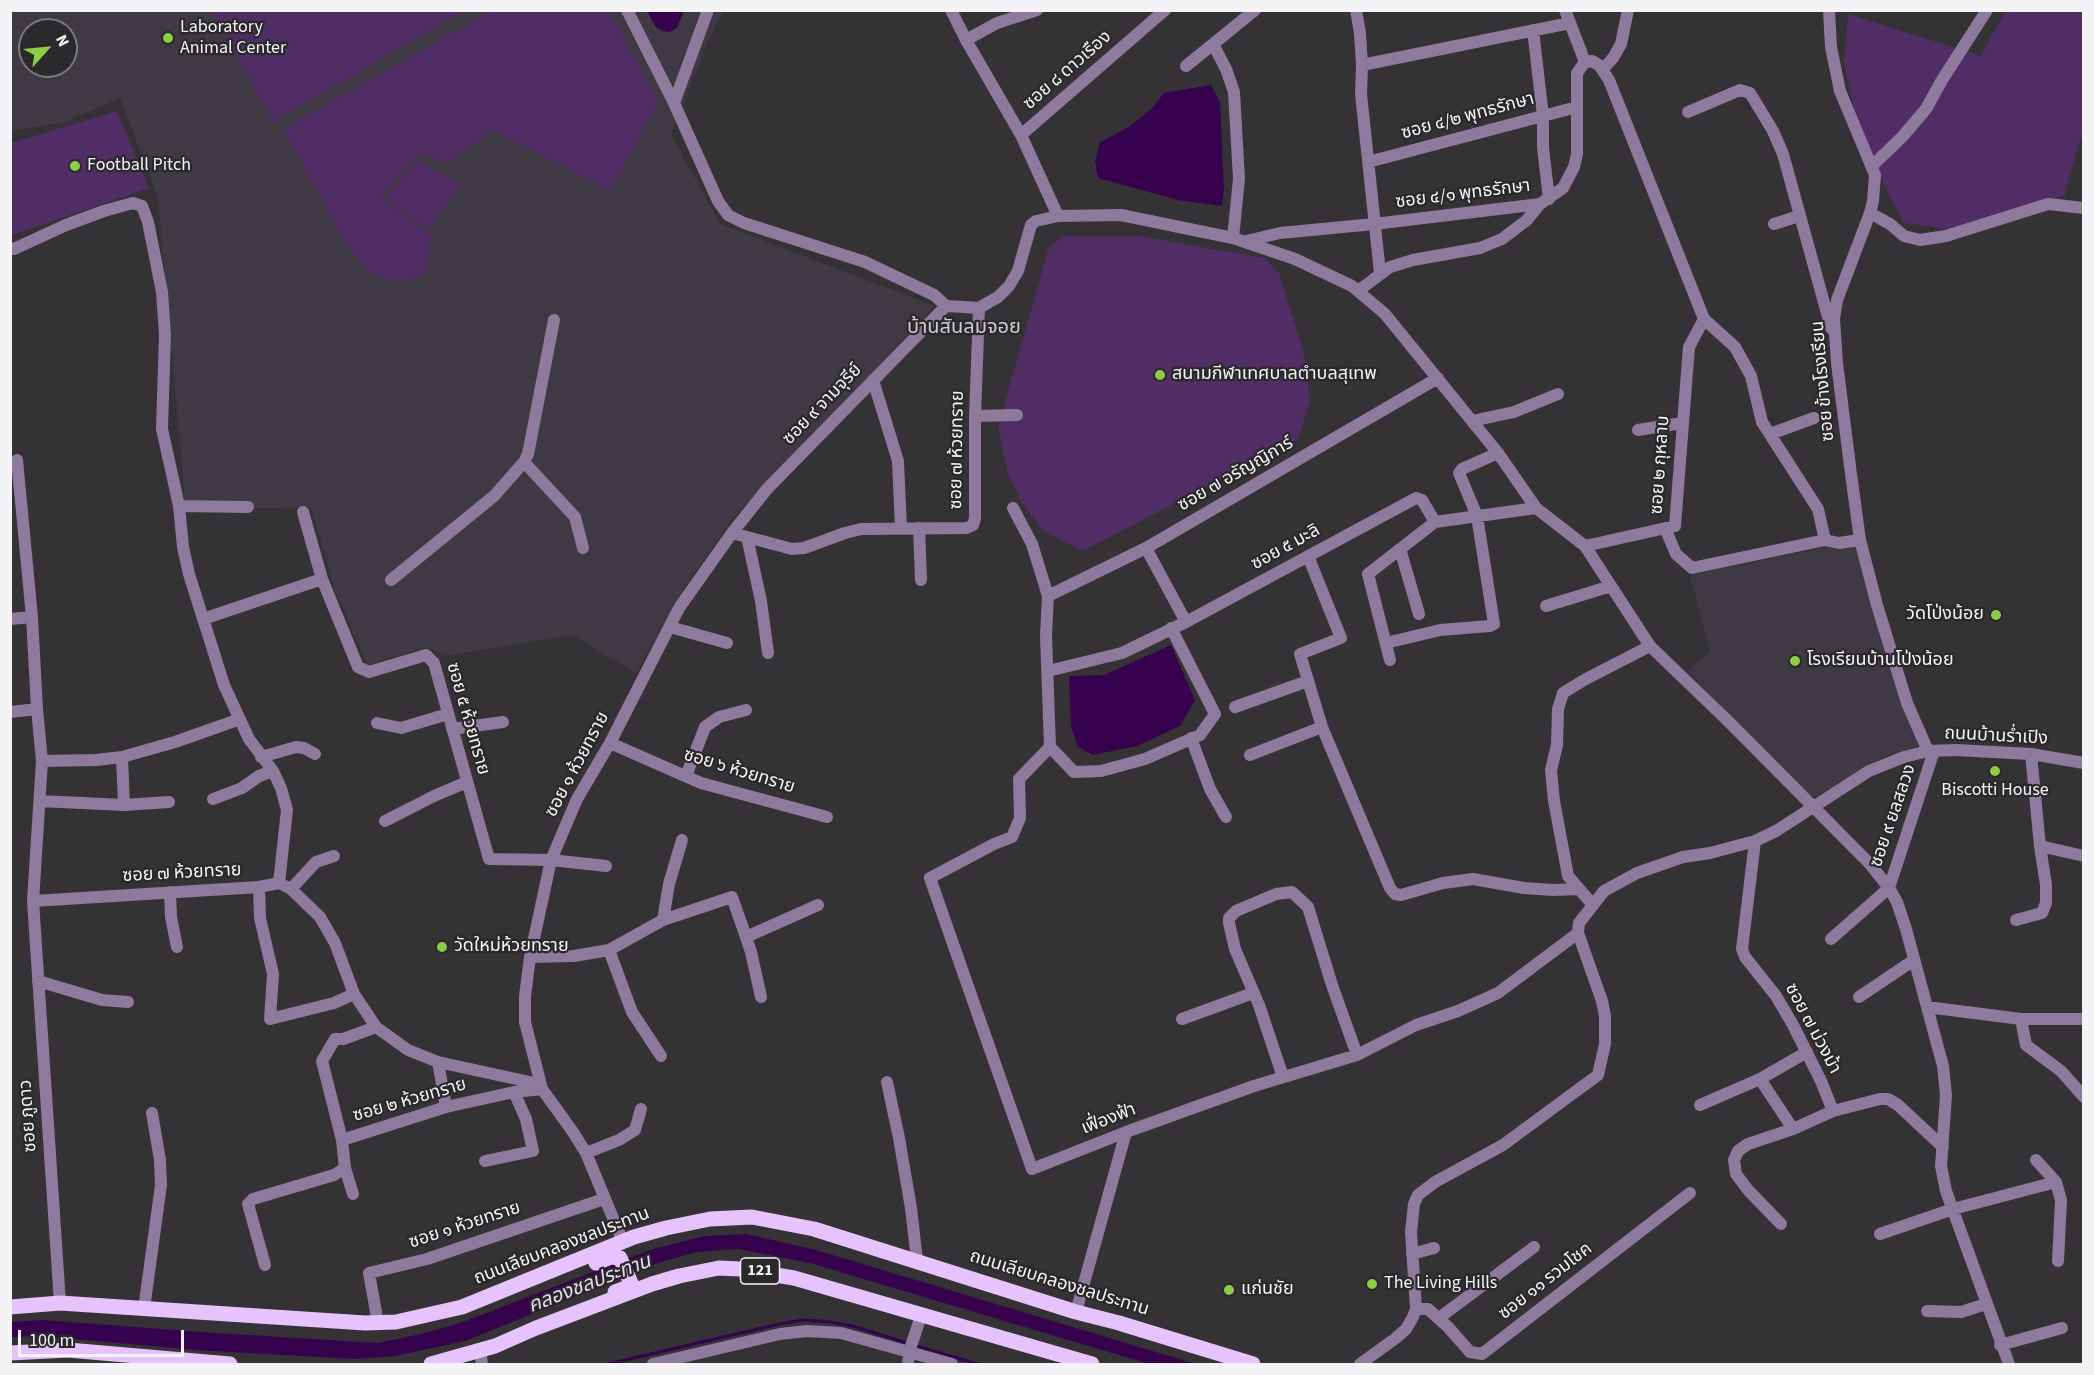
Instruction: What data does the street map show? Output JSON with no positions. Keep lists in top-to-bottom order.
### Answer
{
  "streets": {
    "main road": ["ถนนเลียบคลองชลประทาน", "121"],
    "street": [
      "ซอย ๘ ดาวเรือง",
      "ซอย ๔/๒ พุทธรักษา",
      "ซอย ๔/๑ พุทธรักษา",
      "ซอย ข้างโรงเรียน",
      "ซอย ๙ จามจุรีย์",
      "ซอย ๗ ห้วยทราย",
      "ซอย ๒ กุหลาบ",
      "ซอย ๗ อรัญญิการ์",
      "ซอย ๕ มะลิ",
      "ซอย ๕ ห้วยทราย",
      "ถนนบ้านร่ำเปิง",
      "ซอย ๑ ห้วยทราย",
      "ซอย ๖ ห้วยทราย",
      "ซอย ๙ ยลสลวง",
      "ซอย ๗ ม่วงม้า",
      "ซอย ๒ ห้วยทราย",
      "ซอย ภูดาว",
      "เฟื่องฟ้า",
      "ซอย ๑๑ รวมโชค"
    ]
  },
  "crossings": [
    ["ซอย ๔/๒ พุทธรักษา", "ซอย ๔/๑ พุทธรักษา"],
    ["ซอย ข้างโรงเรียน", "ถนนบ้านร่ำเปิง"],
    ["ซอย ข้างโรงเรียน", "ซอย ๙ ยลสลวง"],
    ["ซอย ๙ จามจุรีย์", "ซอย ๗ ห้วยทราย"],
    ["ซอย ๙ จามจุรีย์", "ซอย ๑ ห้วยทราย"],
    ["ซอย ๗ ห้วยทราย", "ซอย ๑ ห้วยทราย"],
    ["ซอย ๗ ห้วยทราย", "ซอย ภูดาว"],
    ["ซอย ๕ ห้วยทราย", "ซอย ๑ ห้วยทราย"],
    ["ถนนบ้านร่ำเปิง", "ซอย ๙ ยลสลวง"],
    ["ถนนบ้านร่ำเปิง", "ซอย ๗ ม่วงม้า"],
    ["ถนนบ้านร่ำเปิง", "เฟื่องฟ้า"],
    ["ซอย ๑ ห้วยทราย", "ซอย ๖ ห้วยทราย"],
    ["ซอย ๑ ห้วยทราย", "ซอย ๒ ห้วยทราย"],
    ["ซอย ๑ ห้วยทราย", "ถนนเลียบคลองชลประทาน"],
    ["ซอย ภูดาว", "ถนนเลียบคลองชลประทาน"]
  ],
  "districts": ["บ้านสันลมจอย"],
  "water": ["คลองชลประทาน"],
  "places": [
    "Laboratory Animal Center",
    "Football Pitch",
    "สนามกีฬาเทศบาลตำบลสุเทพ",
    "วัดโป่งน้อย",
    "โรงเรียนบ้านโป่งน้อย",
    "Biscotti House",
    "วัดใหม่ห้วยทราย",
    "The Living Hills",
    "แก่นชัย"
  ],
  "scale_bar": "100 m",
  "north": "top right"
}
